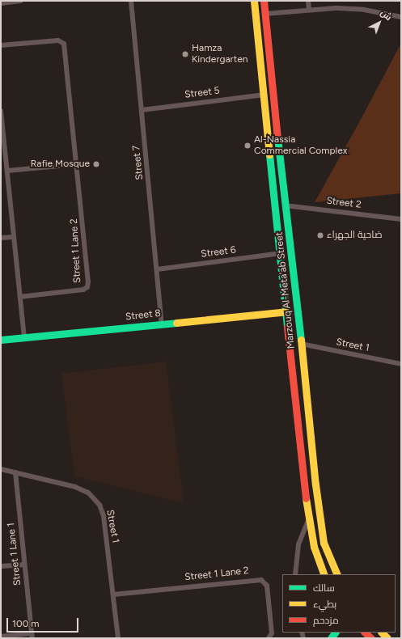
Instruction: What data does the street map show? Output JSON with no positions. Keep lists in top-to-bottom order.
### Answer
{
  "streets": {
    "main road": ["Marzouq Al-Meta'ab Street", "Street 8"],
    "street": [
      "Street 5",
      "Street 7",
      "Street 2",
      "Street 1 Lane 2",
      "Street 6",
      "Street 1",
      "Street 1 Lane 1"
    ]
  },
  "crossings": [
    ["Street 5", "Street 7"],
    ["Street 5", "Marzouq Al-Meta'ab Street"],
    ["Street 7", "Street 6"],
    ["Street 7", "Street 8"],
    ["Street 2", "Marzouq Al-Meta'ab Street"],
    ["Street 1 Lane 2", "Street 1"],
    ["Street 6", "Marzouq Al-Meta'ab Street"],
    ["Marzouq Al-Meta'ab Street", "Street 8"],
    ["Marzouq Al-Meta'ab Street", "Street 1"],
    ["Street 1", "Street 1 Lane 1"]
  ],
  "places": [
    "Hamza Kindergarten",
    "Al-Nassia Commercial Complex",
    "Rafie Mosque",
    "ضاحية الجهراء"
  ],
  "legend": ["سالك", "بطيء", "مزدحم"],
  "scale_bar": "100 m",
  "north": "top right"
}
